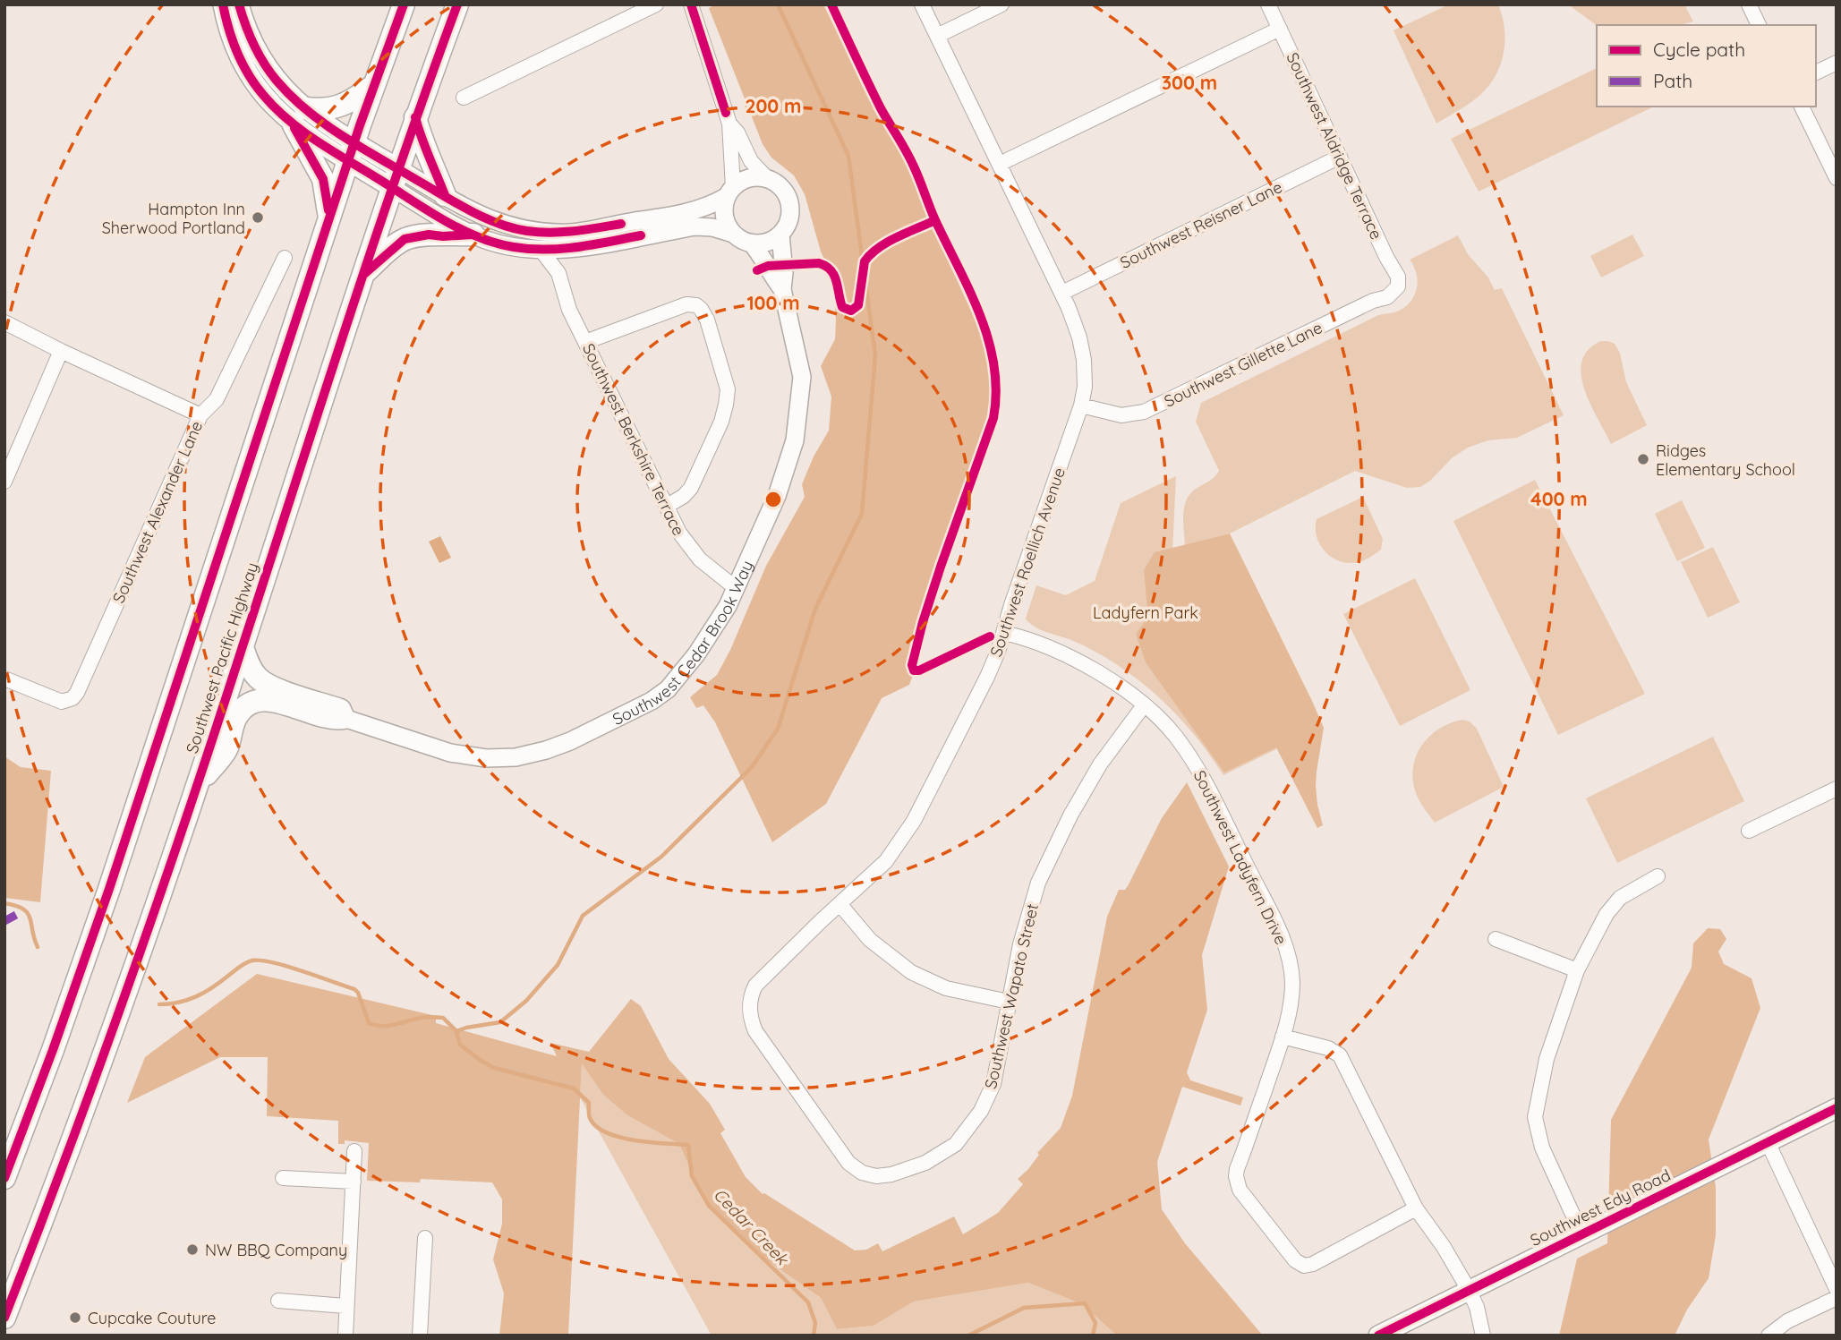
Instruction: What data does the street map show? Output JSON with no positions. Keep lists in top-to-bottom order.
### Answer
{
  "streets": {
    "highway": ["Southwest Pacific Highway"],
    "main road": ["Southwest Edy Road"],
    "street": [
      "Southwest Aldridge Terrace",
      "Southwest Reisner Lane",
      "Southwest Gillette Lane",
      "Southwest Berkshire Terrace",
      "Southwest Alexander Lane",
      "Southwest Roellich Avenue",
      "Southwest Cedar Brook Way",
      "Southwest Ladyfern Drive",
      "Southwest Wapato Street"
    ]
  },
  "crossings": [
    ["Southwest Aldridge Terrace", "Southwest Reisner Lane"],
    ["Southwest Aldridge Terrace", "Southwest Gillette Lane"],
    ["Southwest Reisner Lane", "Southwest Roellich Avenue"],
    ["Southwest Gillette Lane", "Southwest Roellich Avenue"],
    ["Southwest Berkshire Terrace", "Southwest Cedar Brook Way"],
    ["Southwest Roellich Avenue", "Southwest Ladyfern Drive"],
    ["Southwest Roellich Avenue", "Southwest Wapato Street"],
    ["Southwest Ladyfern Drive", "Southwest Wapato Street"]
  ],
  "water": ["Cedar Creek"],
  "parks": ["Ladyfern Park"],
  "places": [
    "Hampton Inn Sherwood Portland",
    "Ridges Elementary School",
    "NW BBQ Company",
    "Cupcake Couture"
  ],
  "legend": ["Cycle path", "Path"],
  "rings": [
    "300 m",
    "200 m",
    "100 m",
    "400 m"
  ]
}
